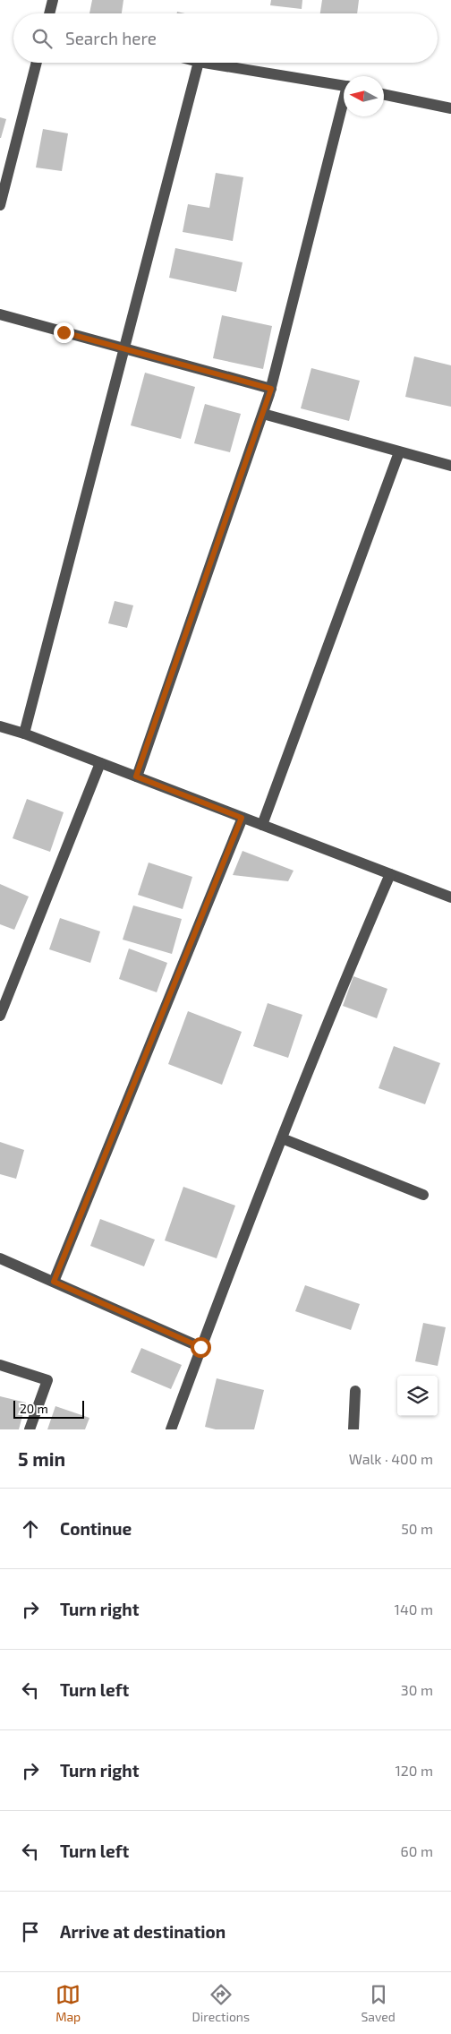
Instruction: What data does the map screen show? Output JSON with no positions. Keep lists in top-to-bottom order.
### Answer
{
  "scale_bar": "20 m",
  "north": "left",
  "page": {
    "search": "Search here",
    "scale": "20 m",
    "heading": ["5 min", "Walk · 400 m"],
    "list": [
      ["Continue", "50 m"],
      ["Turn right", "140 m"],
      ["Turn left", "30 m"],
      ["Turn right", "120 m"],
      ["Turn left", "60 m"],
      "Arrive at destination"
    ],
    "nav": ["Map", "Directions", "Saved"]
  }
}
